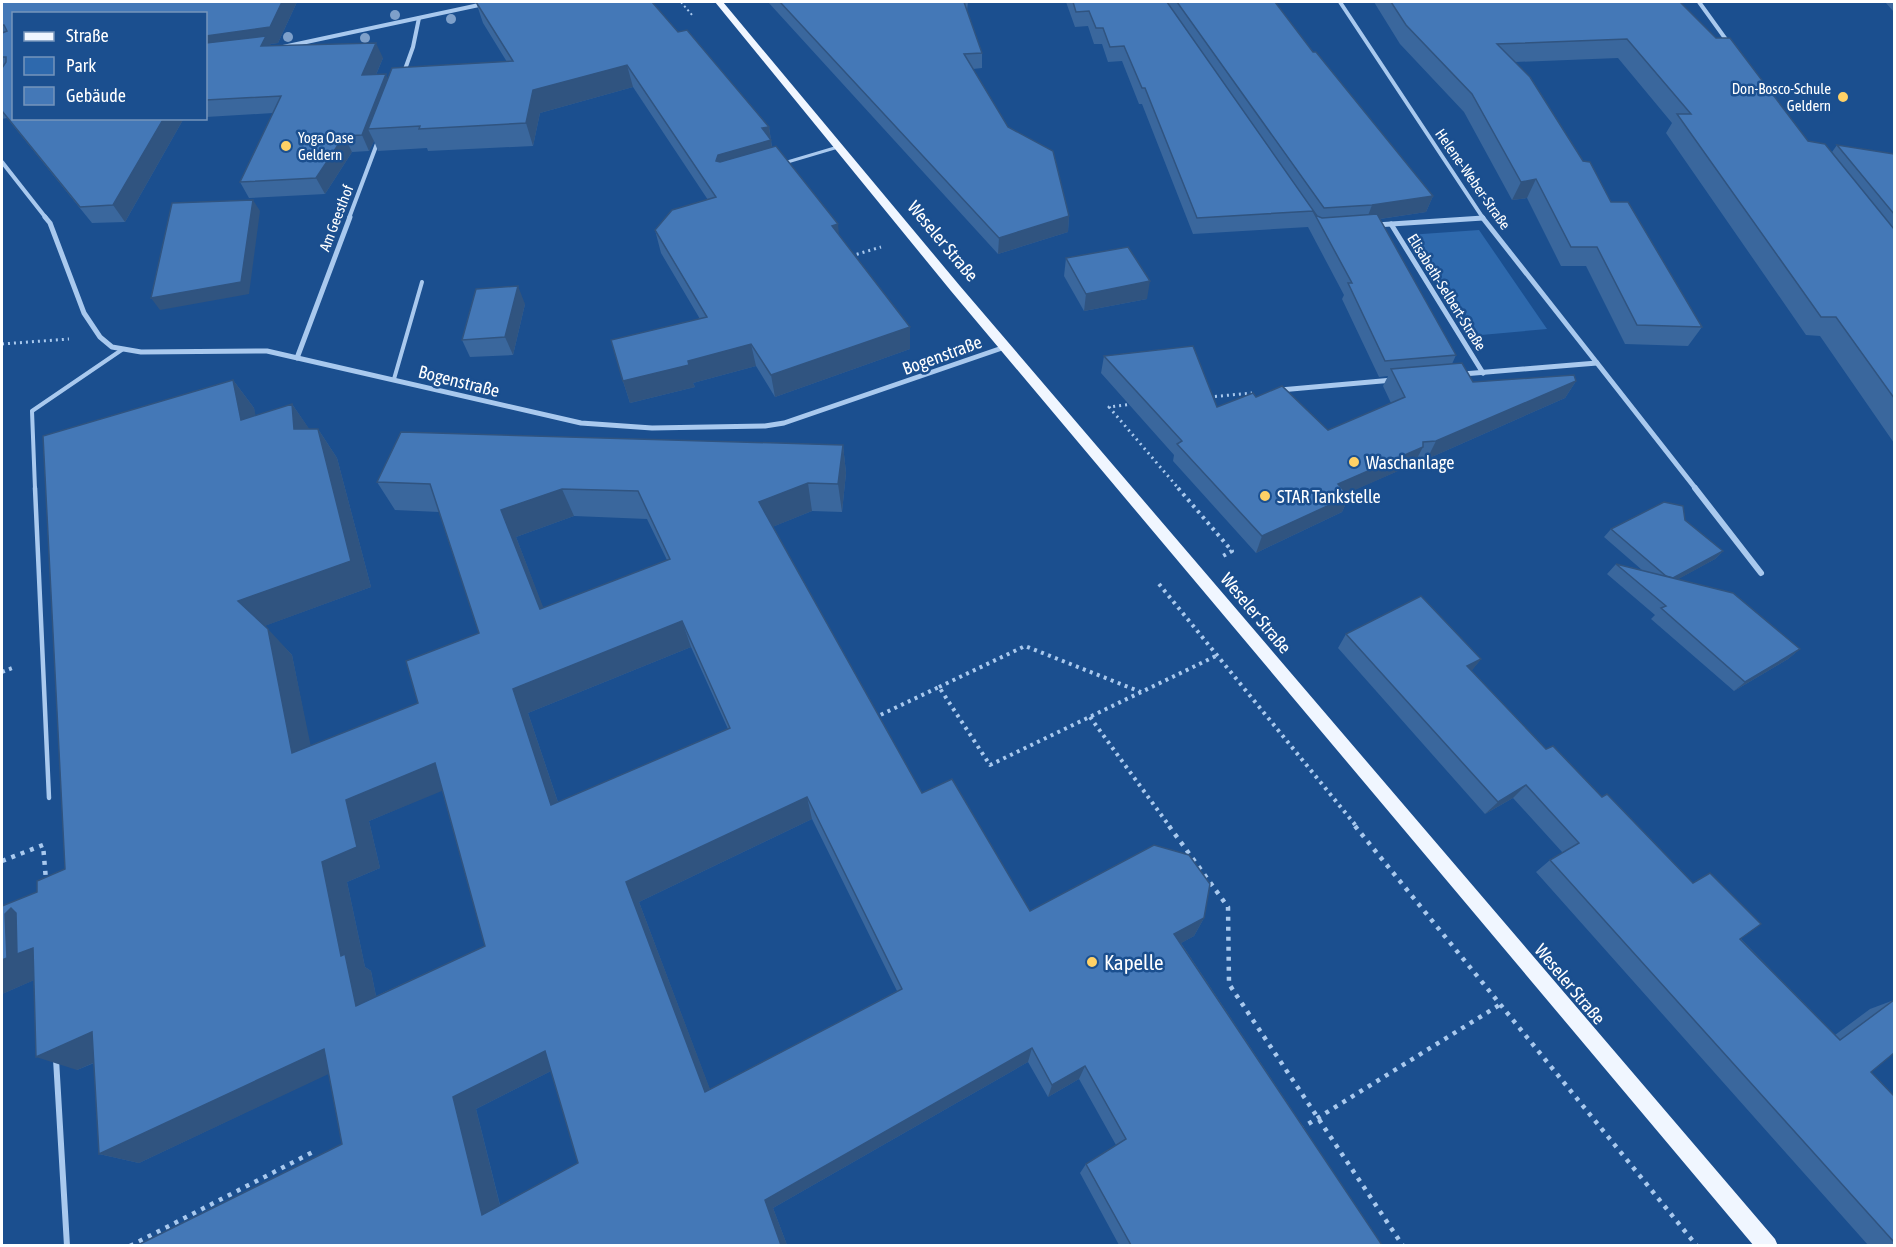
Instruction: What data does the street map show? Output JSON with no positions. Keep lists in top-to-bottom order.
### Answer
{
  "streets": {
    "main road": ["Weseler Straße"],
    "street": [
      "Helene-Weber-Straße",
      "Am Geesthof",
      "Elisabeth-Selbert-Straße",
      "Bogenstraße"
    ]
  },
  "crossings": [
    ["Helene-Weber-Straße", "Elisabeth-Selbert-Straße"],
    ["Am Geesthof", "Bogenstraße"],
    ["Weseler Straße", "Bogenstraße"]
  ],
  "places": [
    "Don-Bosco-Schule Geldern",
    "Yoga Oase Geldern",
    "Waschanlage",
    "STAR Tankstelle",
    "Kapelle"
  ],
  "legend": ["Straße", "Park", "Gebäude"]
}
